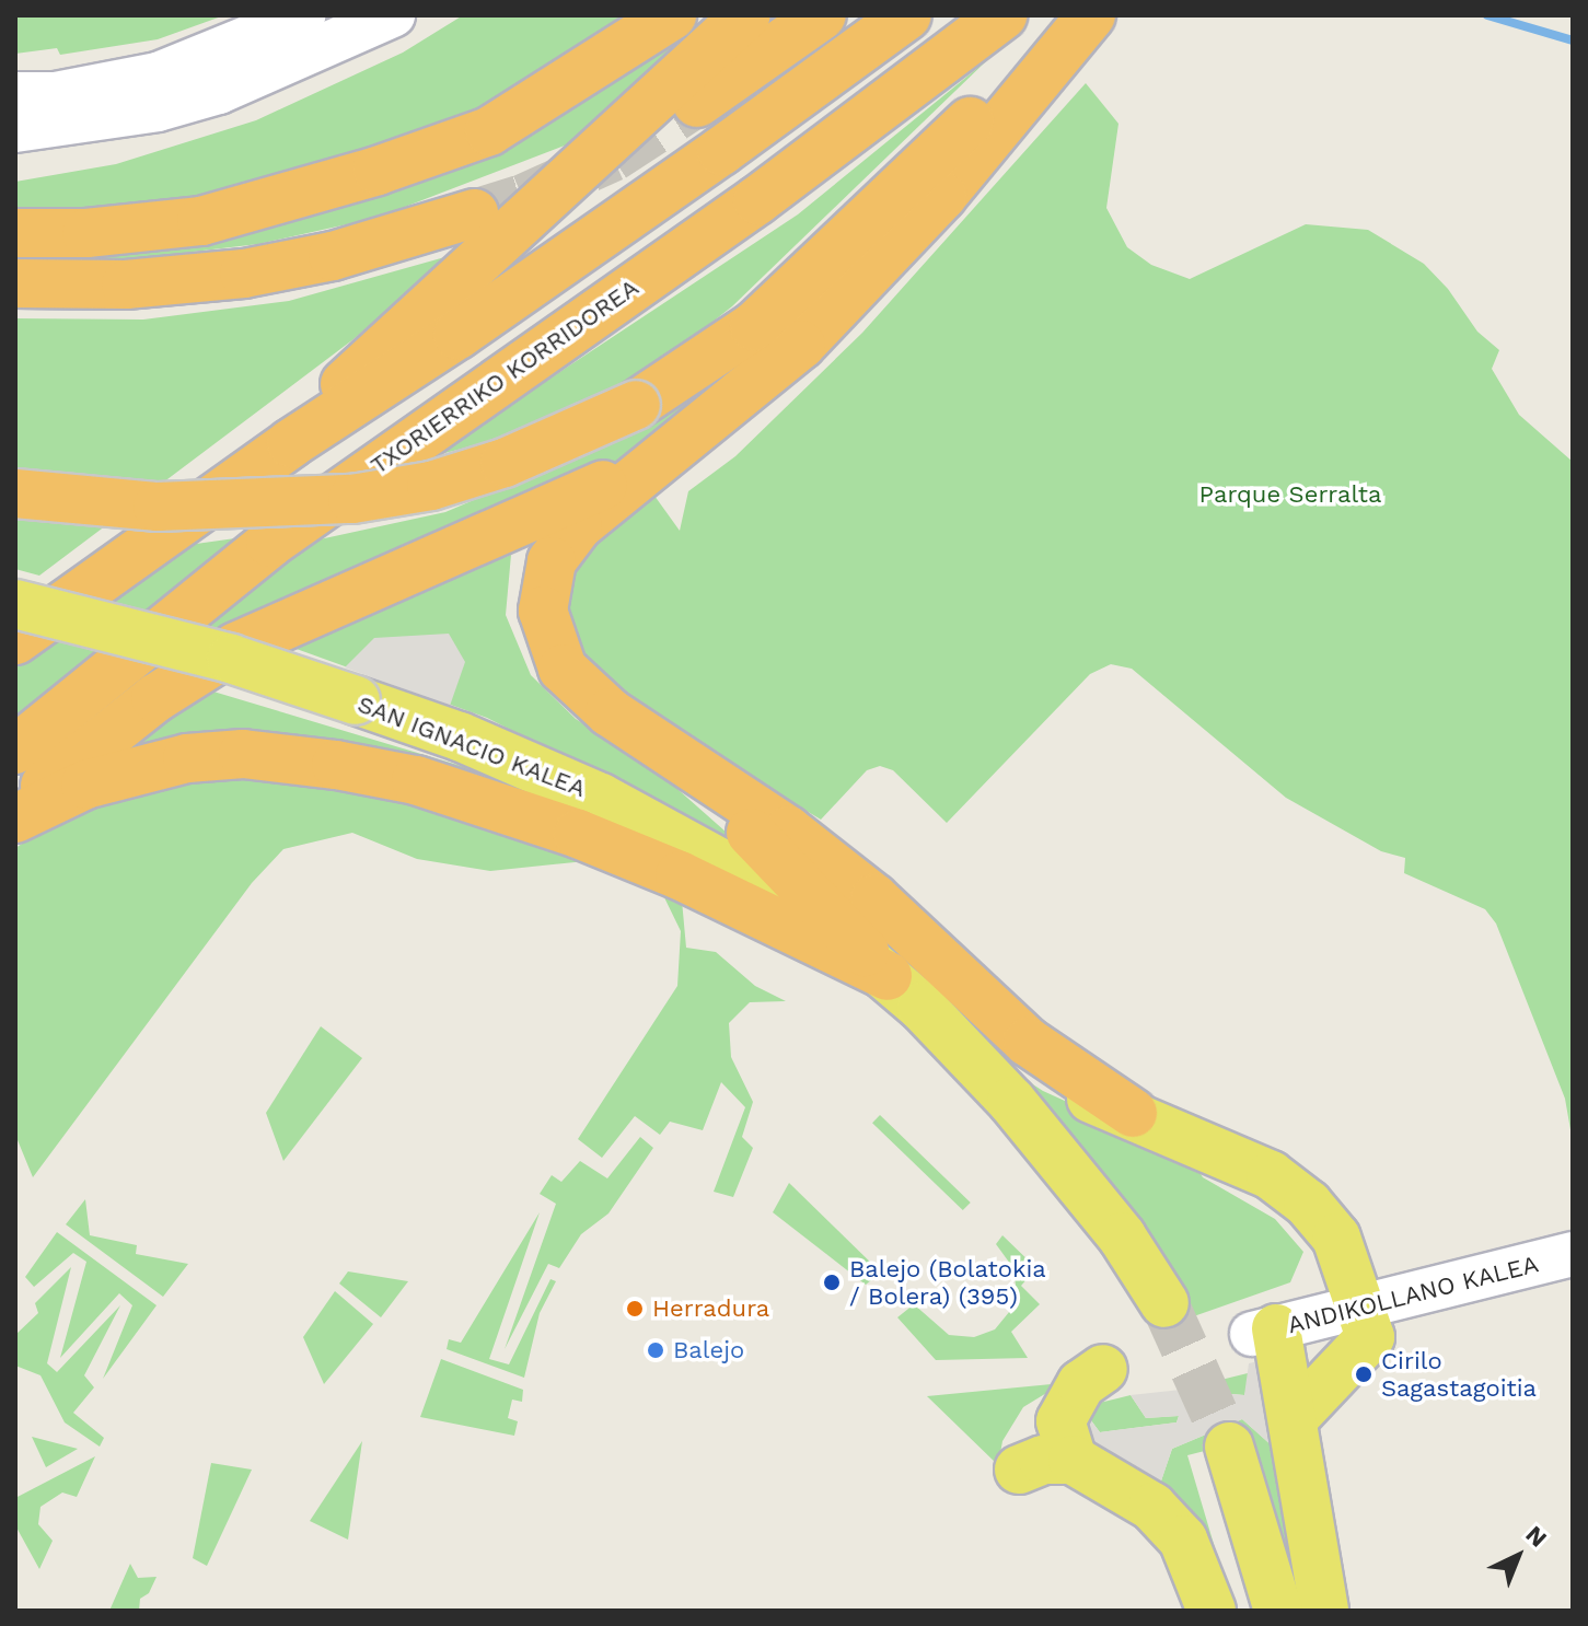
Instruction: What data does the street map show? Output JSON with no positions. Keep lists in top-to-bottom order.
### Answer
{
  "streets": {
    "highway": ["TXORIERRIKO KORRIDOREA"],
    "main road": ["SAN IGNACIO KALEA", "ANDIKOLLANO KALEA"]
  },
  "parks": ["Parque Serralta"],
  "places": [
    "Balejo (Bolatokia / Bolera) (395)",
    "Herradura",
    "Balejo",
    "Cirilo Sagastagoitia"
  ],
  "north": "top right"
}
